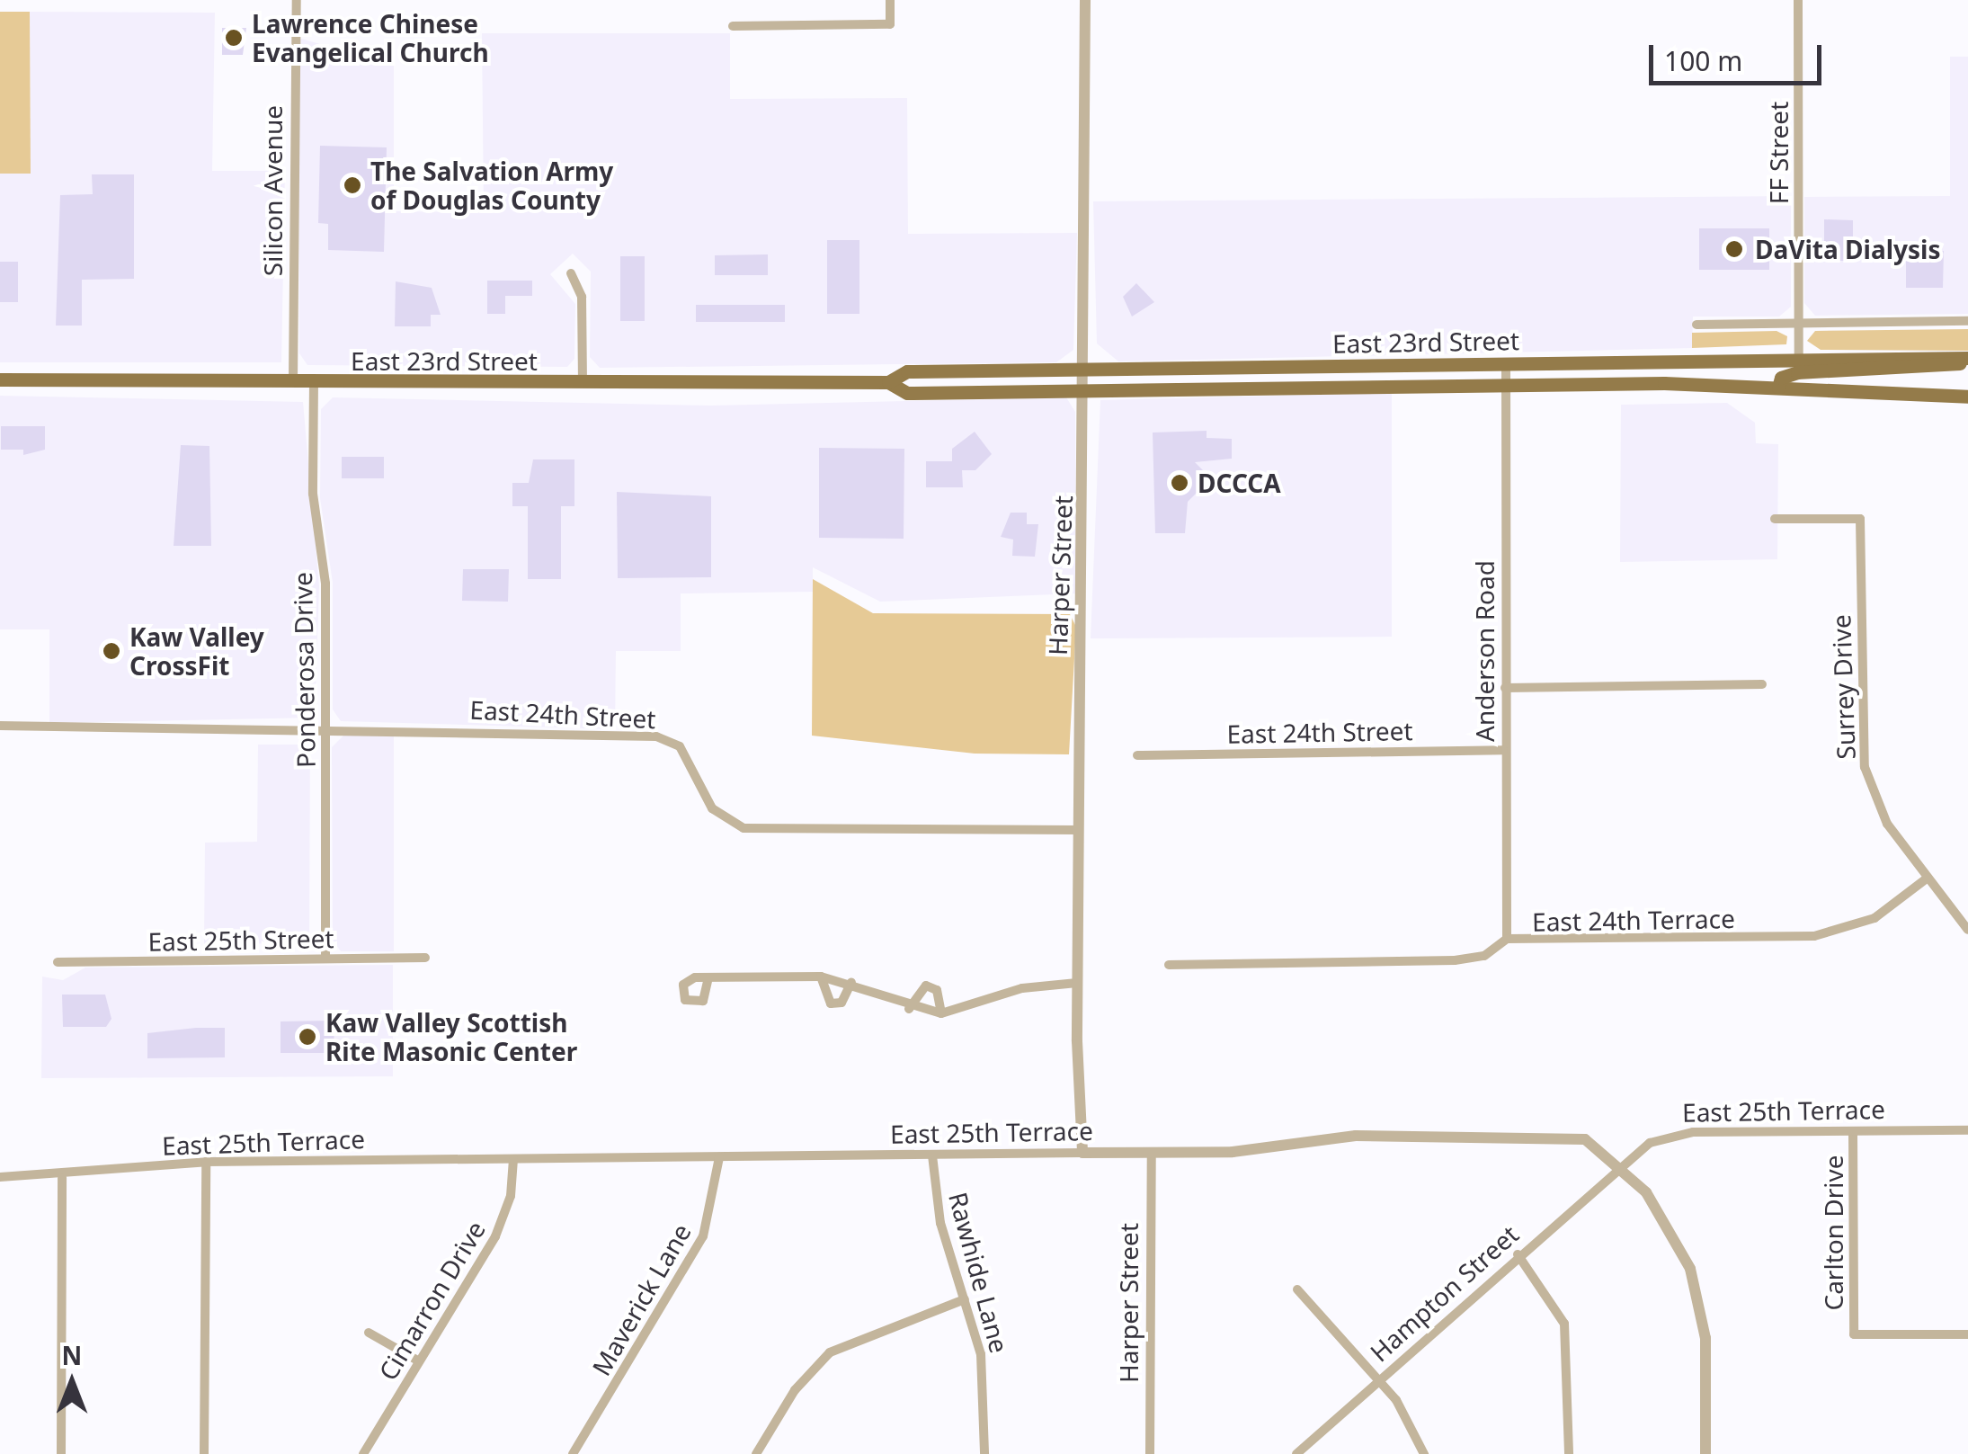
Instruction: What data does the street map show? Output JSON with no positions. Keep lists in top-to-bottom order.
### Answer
{
  "streets": {
    "main road": ["East 23rd Street"],
    "street": [
      "FF Street",
      "Silicon Avenue",
      "Harper Street",
      "Anderson Road",
      "Ponderosa Drive",
      "Surrey Drive",
      "East 24th Street",
      "East 24th Terrace",
      "East 25th Street",
      "East 25th Terrace",
      "Carlton Drive",
      "Rawhide Lane",
      "Hampton Street",
      "Maverick Lane",
      "Cimarron Drive"
    ]
  },
  "crossings": [
    ["FF Street", "East 23rd Street"],
    ["Silicon Avenue", "East 23rd Street"],
    ["East 23rd Street", "Harper Street"],
    ["East 23rd Street", "Anderson Road"],
    ["East 23rd Street", "Ponderosa Drive"],
    ["Harper Street", "East 24th Street"],
    ["Harper Street", "East 25th Terrace"],
    ["Anderson Road", "East 24th Street"],
    ["Anderson Road", "East 24th Terrace"],
    ["Ponderosa Drive", "East 24th Street"],
    ["Ponderosa Drive", "East 25th Street"],
    ["Surrey Drive", "East 24th Terrace"],
    ["East 25th Terrace", "Carlton Drive"],
    ["East 25th Terrace", "Rawhide Lane"],
    ["East 25th Terrace", "Hampton Street"],
    ["East 25th Terrace", "Maverick Lane"],
    ["East 25th Terrace", "Cimarron Drive"]
  ],
  "places": [
    "Lawrence Chinese Evangelical Church",
    "The Salvation Army of Douglas County",
    "DaVita Dialysis",
    "DCCCA",
    "Kaw Valley CrossFit",
    "Kaw Valley Scottish Rite Masonic Center"
  ],
  "scale_bar": "100 m",
  "north": "top"
}
